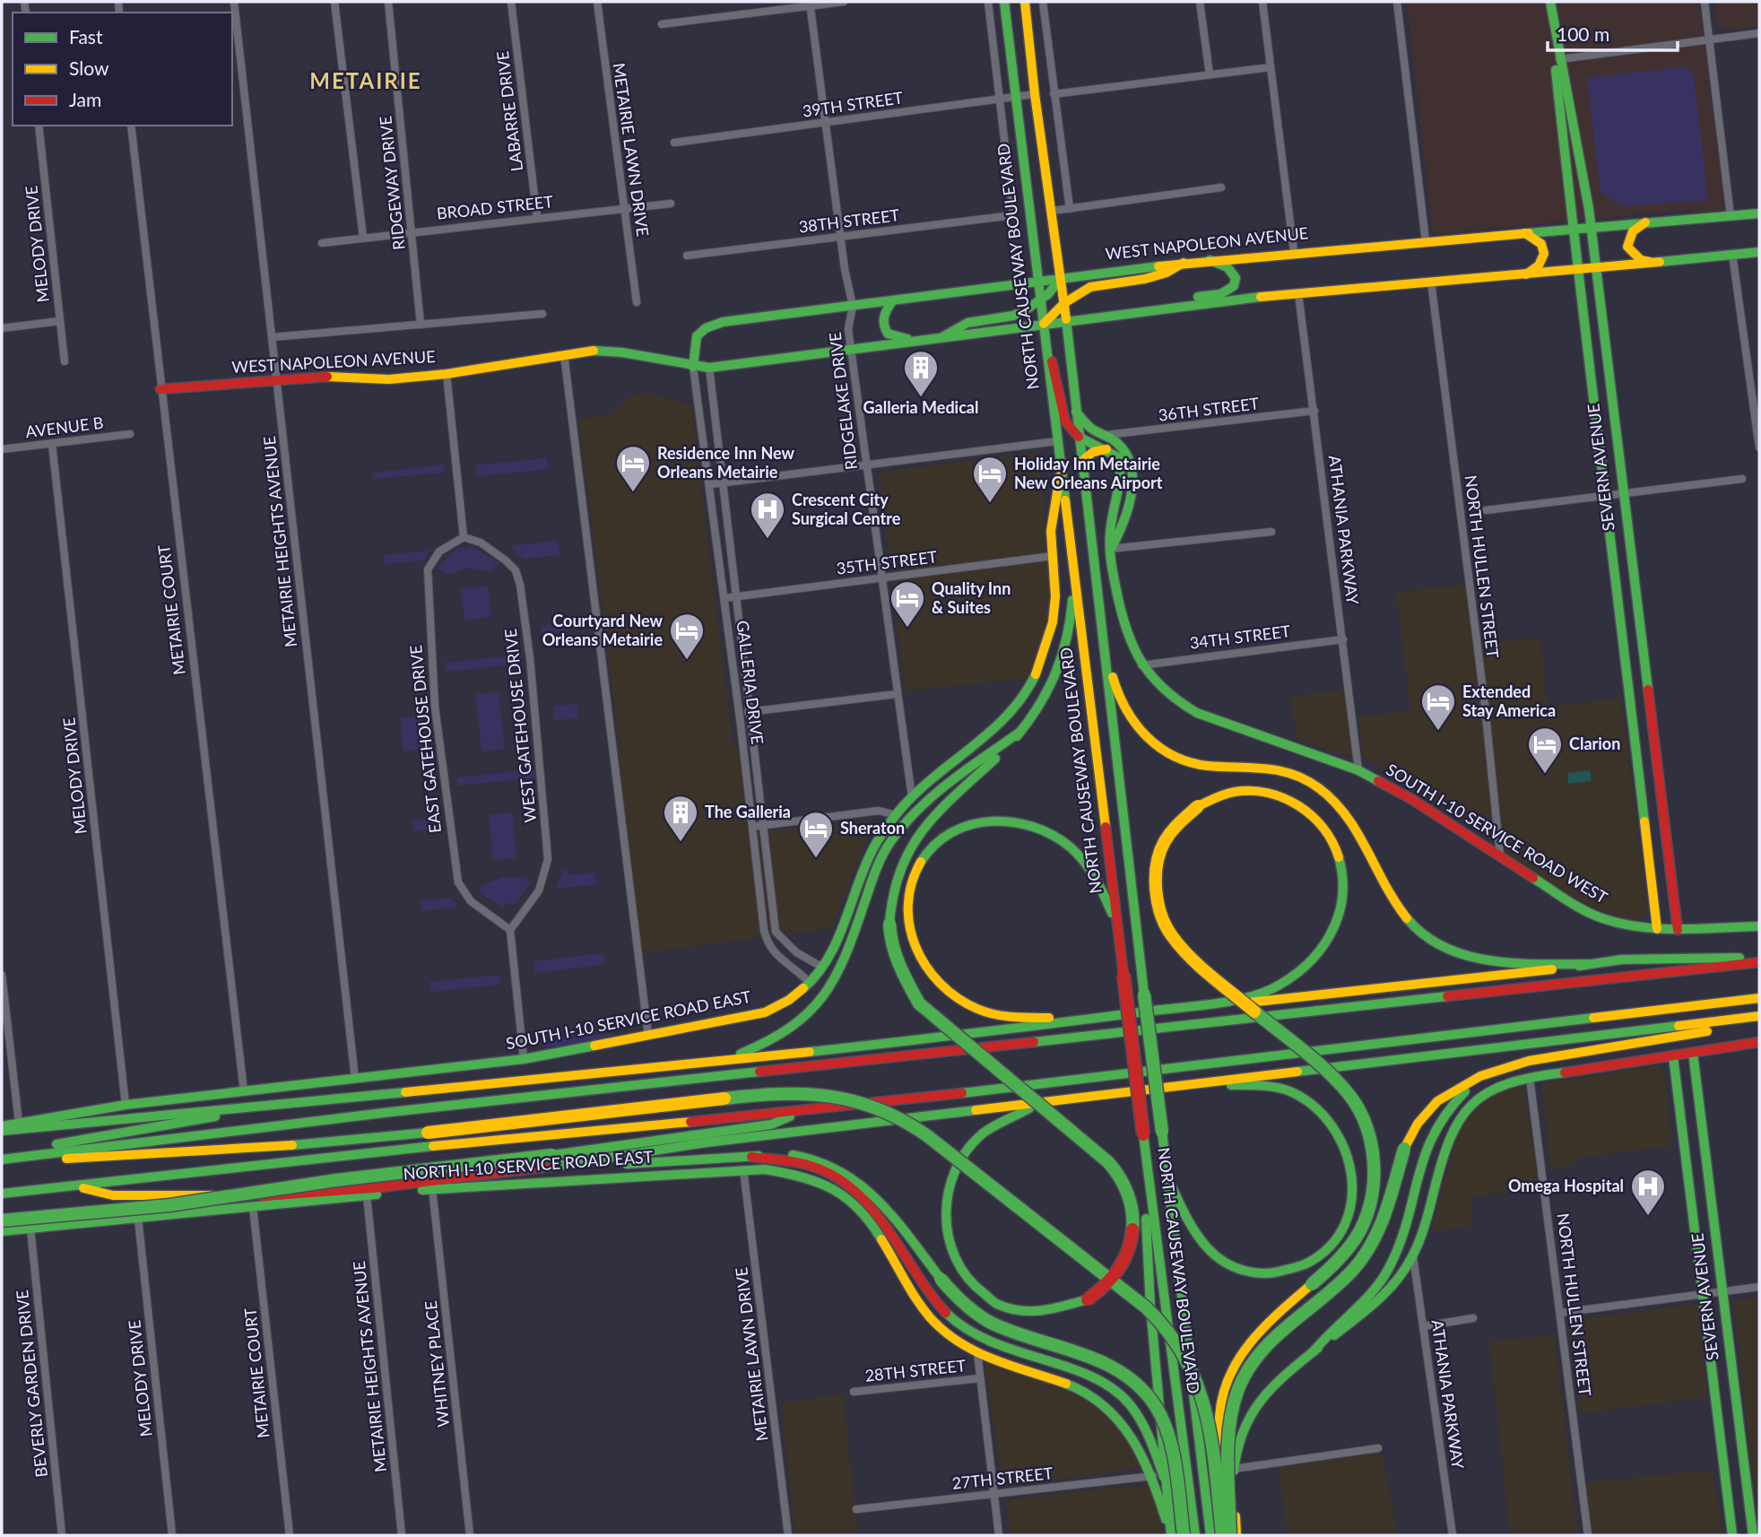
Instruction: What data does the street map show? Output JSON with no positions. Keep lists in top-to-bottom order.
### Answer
{
  "streets": {
    "main road": [
      "WEST NAPOLEON AVENUE",
      "NORTH CAUSEWAY BOULEVARD",
      "SEVERN AVENUE",
      "SOUTH I-10 SERVICE ROAD WEST",
      "SOUTH I-10 SERVICE ROAD EAST",
      "NORTH I-10 SERVICE ROAD EAST"
    ],
    "street": [
      "39TH STREET",
      "LABARRE DRIVE",
      "METAIRIE LAWN DRIVE",
      "RIDGEWAY DRIVE",
      "BROAD STREET",
      "38TH STREET",
      "MELODY DRIVE",
      "RIDGELAKE DRIVE",
      "36TH STREET",
      "AVENUE B",
      "ATHANIA PARKWAY",
      "METAIRIE HEIGHTS AVENUE",
      "35TH STREET",
      "NORTH HULLEN STREET",
      "METAIRIE COURT",
      "34TH STREET",
      "GALLERIA DRIVE",
      "WEST GATEHOUSE DRIVE",
      "EAST GATEHOUSE DRIVE",
      "WHITNEY PLACE",
      "28TH STREET",
      "BEVERLY GARDEN DRIVE",
      "27TH STREET"
    ]
  },
  "crossings": [
    ["39TH STREET", "NORTH CAUSEWAY BOULEVARD"],
    ["39TH STREET", "RIDGELAKE DRIVE"],
    ["LABARRE DRIVE", "BROAD STREET"],
    ["METAIRIE LAWN DRIVE", "BROAD STREET"],
    ["METAIRIE LAWN DRIVE", "NORTH I-10 SERVICE ROAD EAST"],
    ["RIDGEWAY DRIVE", "BROAD STREET"],
    ["38TH STREET", "NORTH CAUSEWAY BOULEVARD"],
    ["38TH STREET", "RIDGELAKE DRIVE"],
    ["MELODY DRIVE", "AVENUE B"],
    ["MELODY DRIVE", "SOUTH I-10 SERVICE ROAD EAST"],
    ["MELODY DRIVE", "NORTH I-10 SERVICE ROAD EAST"],
    ["WEST NAPOLEON AVENUE", "NORTH CAUSEWAY BOULEVARD"],
    ["WEST NAPOLEON AVENUE", "RIDGELAKE DRIVE"],
    ["WEST NAPOLEON AVENUE", "SEVERN AVENUE"],
    ["WEST NAPOLEON AVENUE", "ATHANIA PARKWAY"],
    ["WEST NAPOLEON AVENUE", "METAIRIE HEIGHTS AVENUE"],
    ["WEST NAPOLEON AVENUE", "NORTH HULLEN STREET"],
    ["WEST NAPOLEON AVENUE", "METAIRIE COURT"],
    ["WEST NAPOLEON AVENUE", "GALLERIA DRIVE"],
    ["NORTH CAUSEWAY BOULEVARD", "SOUTH I-10 SERVICE ROAD EAST"],
    ["RIDGELAKE DRIVE", "35TH STREET"],
    ["RIDGELAKE DRIVE", "SOUTH I-10 SERVICE ROAD EAST"],
    ["36TH STREET", "ATHANIA PARKWAY"],
    ["SEVERN AVENUE", "SOUTH I-10 SERVICE ROAD WEST"],
    ["ATHANIA PARKWAY", "34TH STREET"],
    ["ATHANIA PARKWAY", "SOUTH I-10 SERVICE ROAD WEST"],
    ["METAIRIE HEIGHTS AVENUE", "SOUTH I-10 SERVICE ROAD EAST"],
    ["METAIRIE HEIGHTS AVENUE", "NORTH I-10 SERVICE ROAD EAST"],
    ["35TH STREET", "GALLERIA DRIVE"],
    ["35TH STREET", "SOUTH I-10 SERVICE ROAD EAST"],
    ["NORTH HULLEN STREET", "SOUTH I-10 SERVICE ROAD WEST"],
    ["METAIRIE COURT", "SOUTH I-10 SERVICE ROAD EAST"],
    ["METAIRIE COURT", "NORTH I-10 SERVICE ROAD EAST"],
    ["34TH STREET", "SOUTH I-10 SERVICE ROAD WEST"],
    ["GALLERIA DRIVE", "SOUTH I-10 SERVICE ROAD EAST"],
    ["WEST GATEHOUSE DRIVE", "EAST GATEHOUSE DRIVE"],
    ["NORTH I-10 SERVICE ROAD EAST", "WHITNEY PLACE"],
    ["NORTH I-10 SERVICE ROAD EAST", "BEVERLY GARDEN DRIVE"],
    ["NORTH I-10 SERVICE ROAD EAST", "27TH STREET"]
  ],
  "districts": ["METAIRIE"],
  "places": {
    "building": ["Galleria Medical", "The Galleria"],
    "hotel": [
      "Residence Inn New Orleans Metairie",
      "Holiday Inn Metairie New Orleans Airport",
      "Quality Inn & Suites",
      "Courtyard New Orleans Metairie",
      "Extended Stay America",
      "Clarion",
      "Sheraton"
    ],
    "hospital": ["Crescent City Surgical Centre", "Omega Hospital"]
  },
  "legend": ["Fast", "Slow", "Jam"],
  "scale_bar": "100 m"
}
